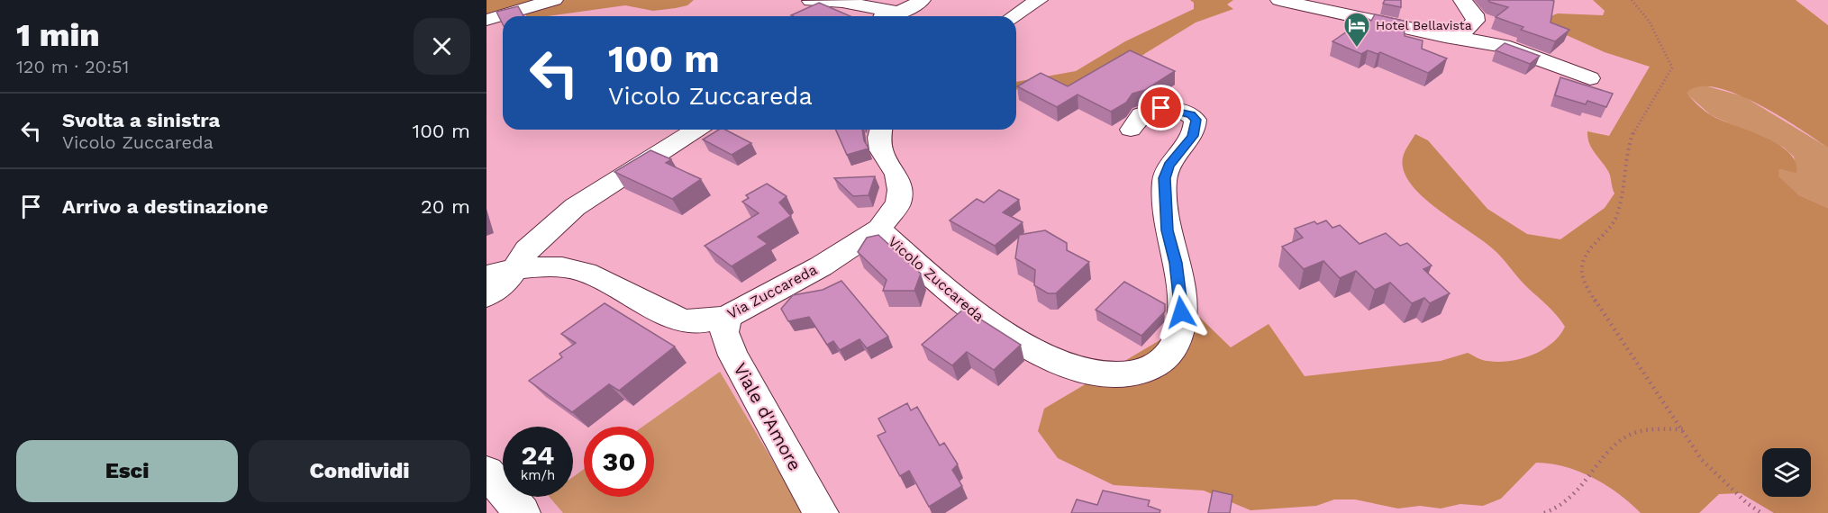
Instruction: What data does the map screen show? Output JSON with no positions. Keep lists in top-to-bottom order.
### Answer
{
  "streets": {
    "street": ["Vicolo Zuccareda", "Via Zuccareda", "Viale d'Amore"]
  },
  "crossings": [
    ["Vicolo Zuccareda", "Via Zuccareda"],
    ["Via Zuccareda", "Viale d'Amore"]
  ],
  "places": {
    "hotel": ["Hotel Bellavista"]
  },
  "page": {
    "heading": ["1 min", "120 m · 20:51"],
    "turn": ["100 m", "Vicolo Zuccareda"],
    "list": [
      {
        "name": "Svolta a sinistra",
        "note": "Vicolo Zuccareda",
        "value": "100 m"
      },
      {
        "name": "Arrivo a destinazione",
        "value": "20 m"
      }
    ],
    "speed": "24 km/h",
    "limit": "30",
    "buttons": ["Esci", "Condividi"]
  }
}
